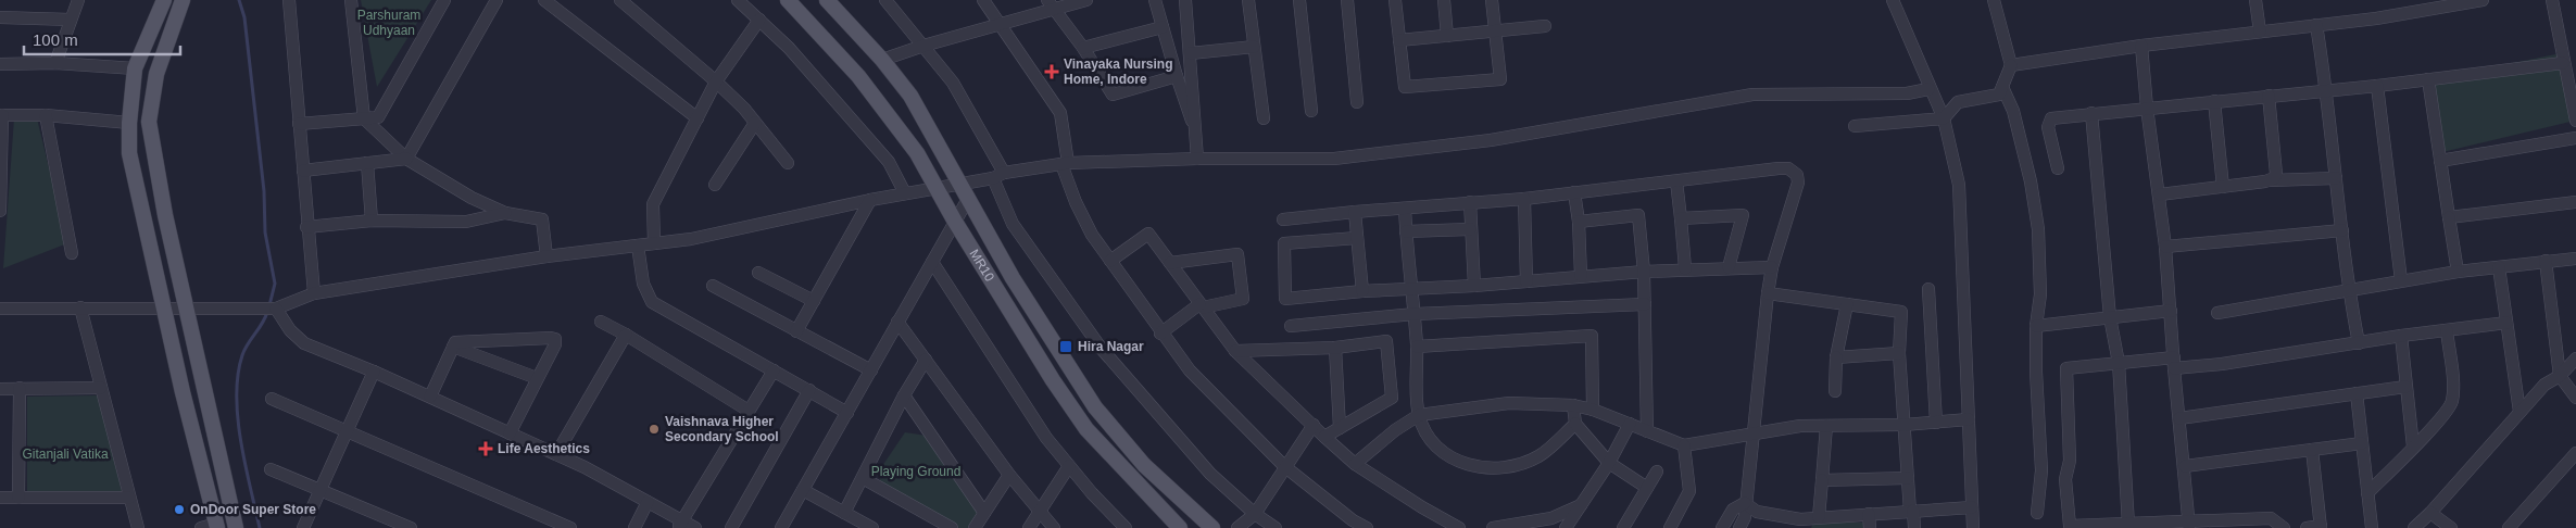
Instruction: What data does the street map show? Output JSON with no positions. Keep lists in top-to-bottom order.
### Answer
{
  "streets": {
    "main road": ["MR10"]
  },
  "parks": ["Parshuram Udhyaan", "Gitanjali Vatika", "Playing Ground"],
  "places": {
    "health": ["Vinayaka Nursing Home, Indore", "Life Aesthetics"],
    "transit": ["Hira Nagar"],
    "other": ["Vaishnava Higher Secondary School", "OnDoor Super Store"]
  },
  "scale_bar": "100 m"
}
